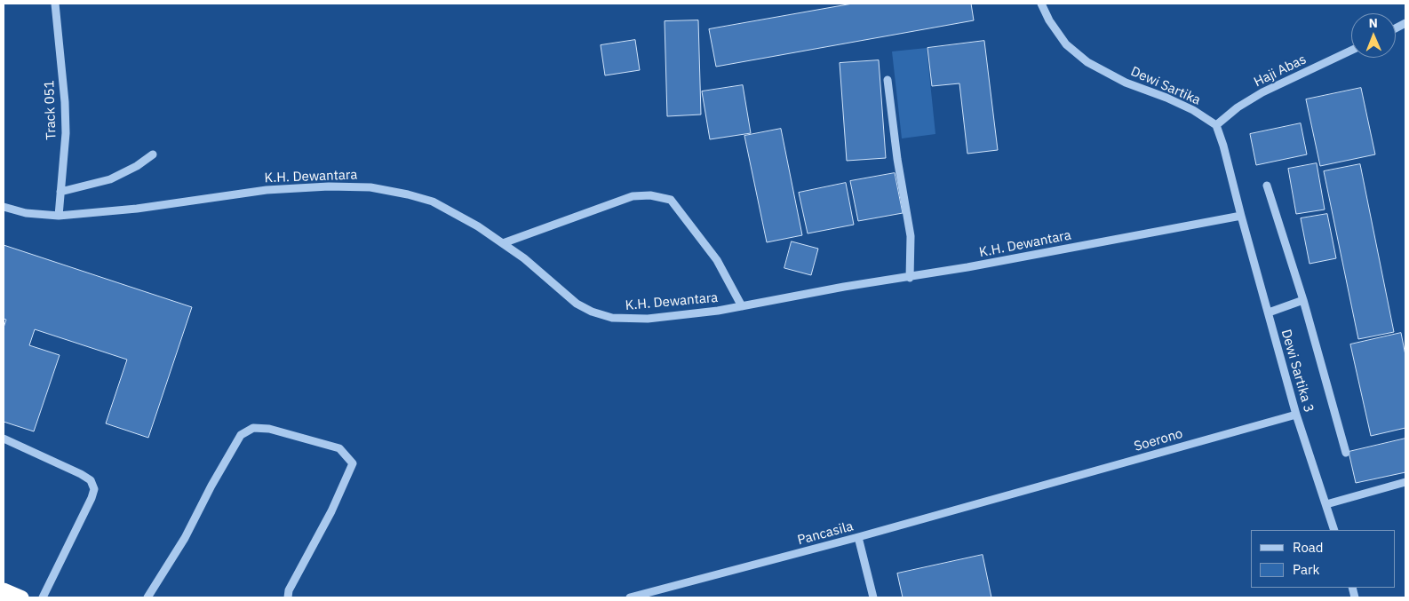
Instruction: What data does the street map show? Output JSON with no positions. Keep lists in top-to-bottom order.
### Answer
{
  "streets": {
    "street": [
      "Haji Abas",
      "Dewi Sartika",
      "Track 051",
      "K.H. Dewantara",
      "Dewi Sartika 3",
      "Soerono",
      "Pancasila"
    ]
  },
  "crossings": [
    ["Haji Abas", "Dewi Sartika"],
    ["Track 051", "K.H. Dewantara"],
    ["K.H. Dewantara", "Dewi Sartika 3"],
    ["Dewi Sartika 3", "Soerono"],
    ["Soerono", "Pancasila"]
  ],
  "legend": ["Road", "Park"],
  "north": "top"
}
